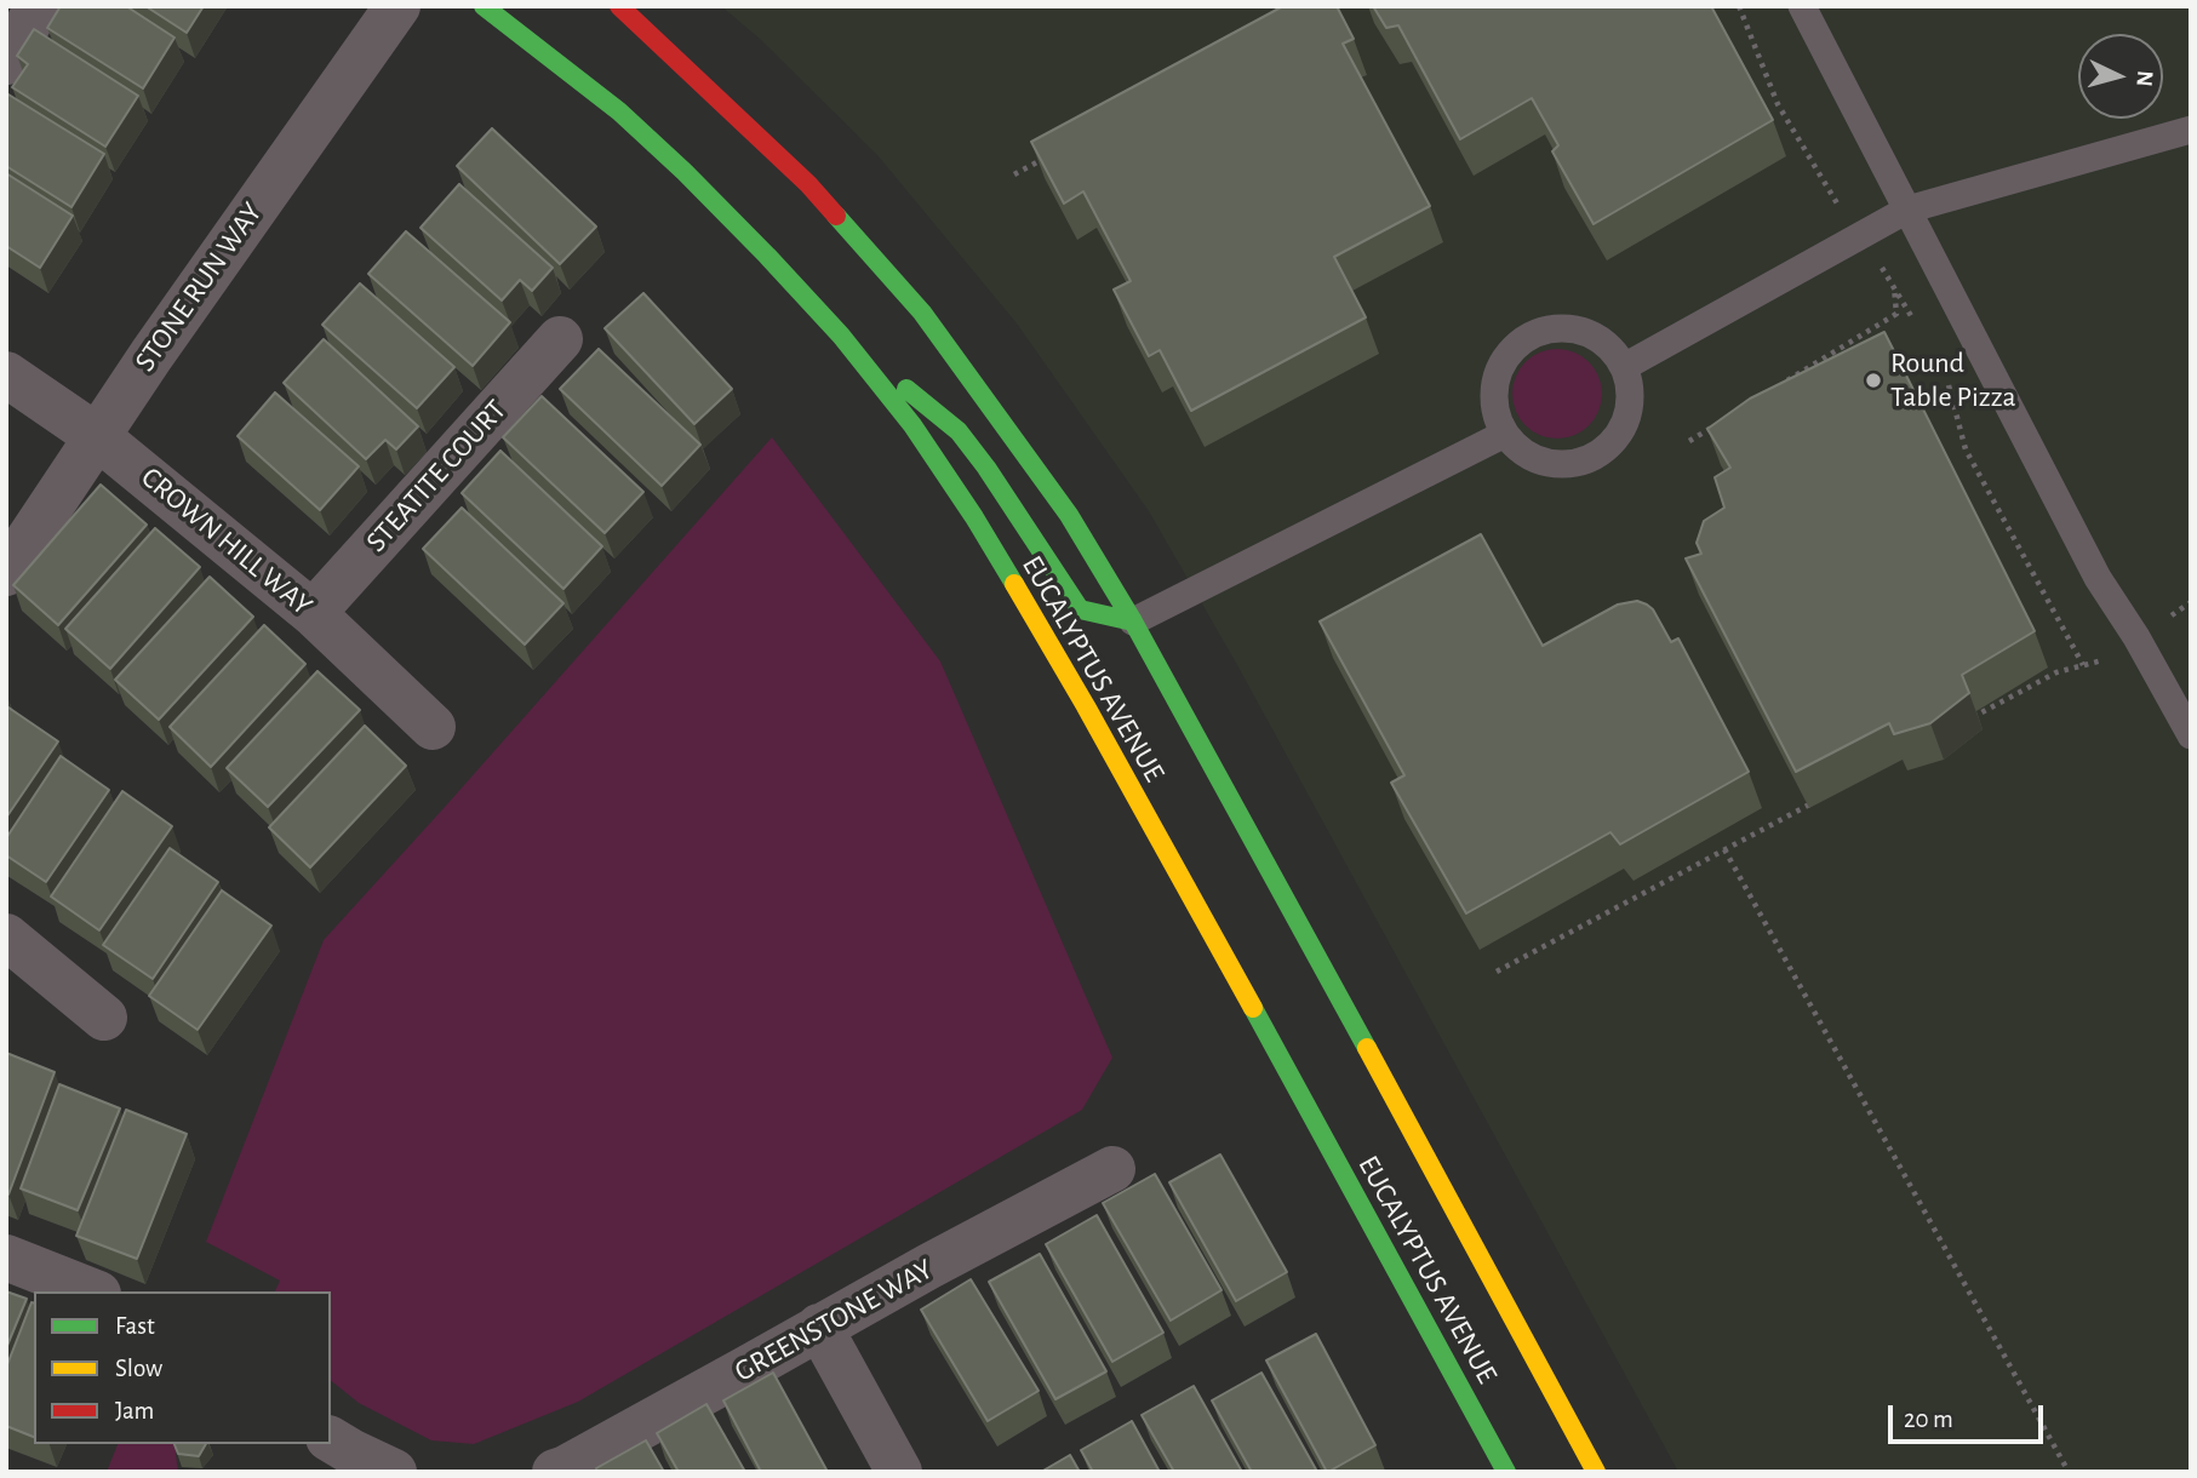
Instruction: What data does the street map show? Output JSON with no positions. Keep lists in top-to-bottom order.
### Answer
{
  "streets": {
    "main road": ["EUCALYPTUS AVENUE"],
    "street": [
      "STONE RUN WAY",
      "STEATITE COURT",
      "CROWN HILL WAY",
      "GREENSTONE WAY"
    ]
  },
  "crossings": [
    ["STONE RUN WAY", "CROWN HILL WAY"],
    ["STEATITE COURT", "CROWN HILL WAY"]
  ],
  "places": ["Round Table Pizza"],
  "legend": ["Fast", "Slow", "Jam"],
  "scale_bar": "20 m",
  "north": "right"
}
